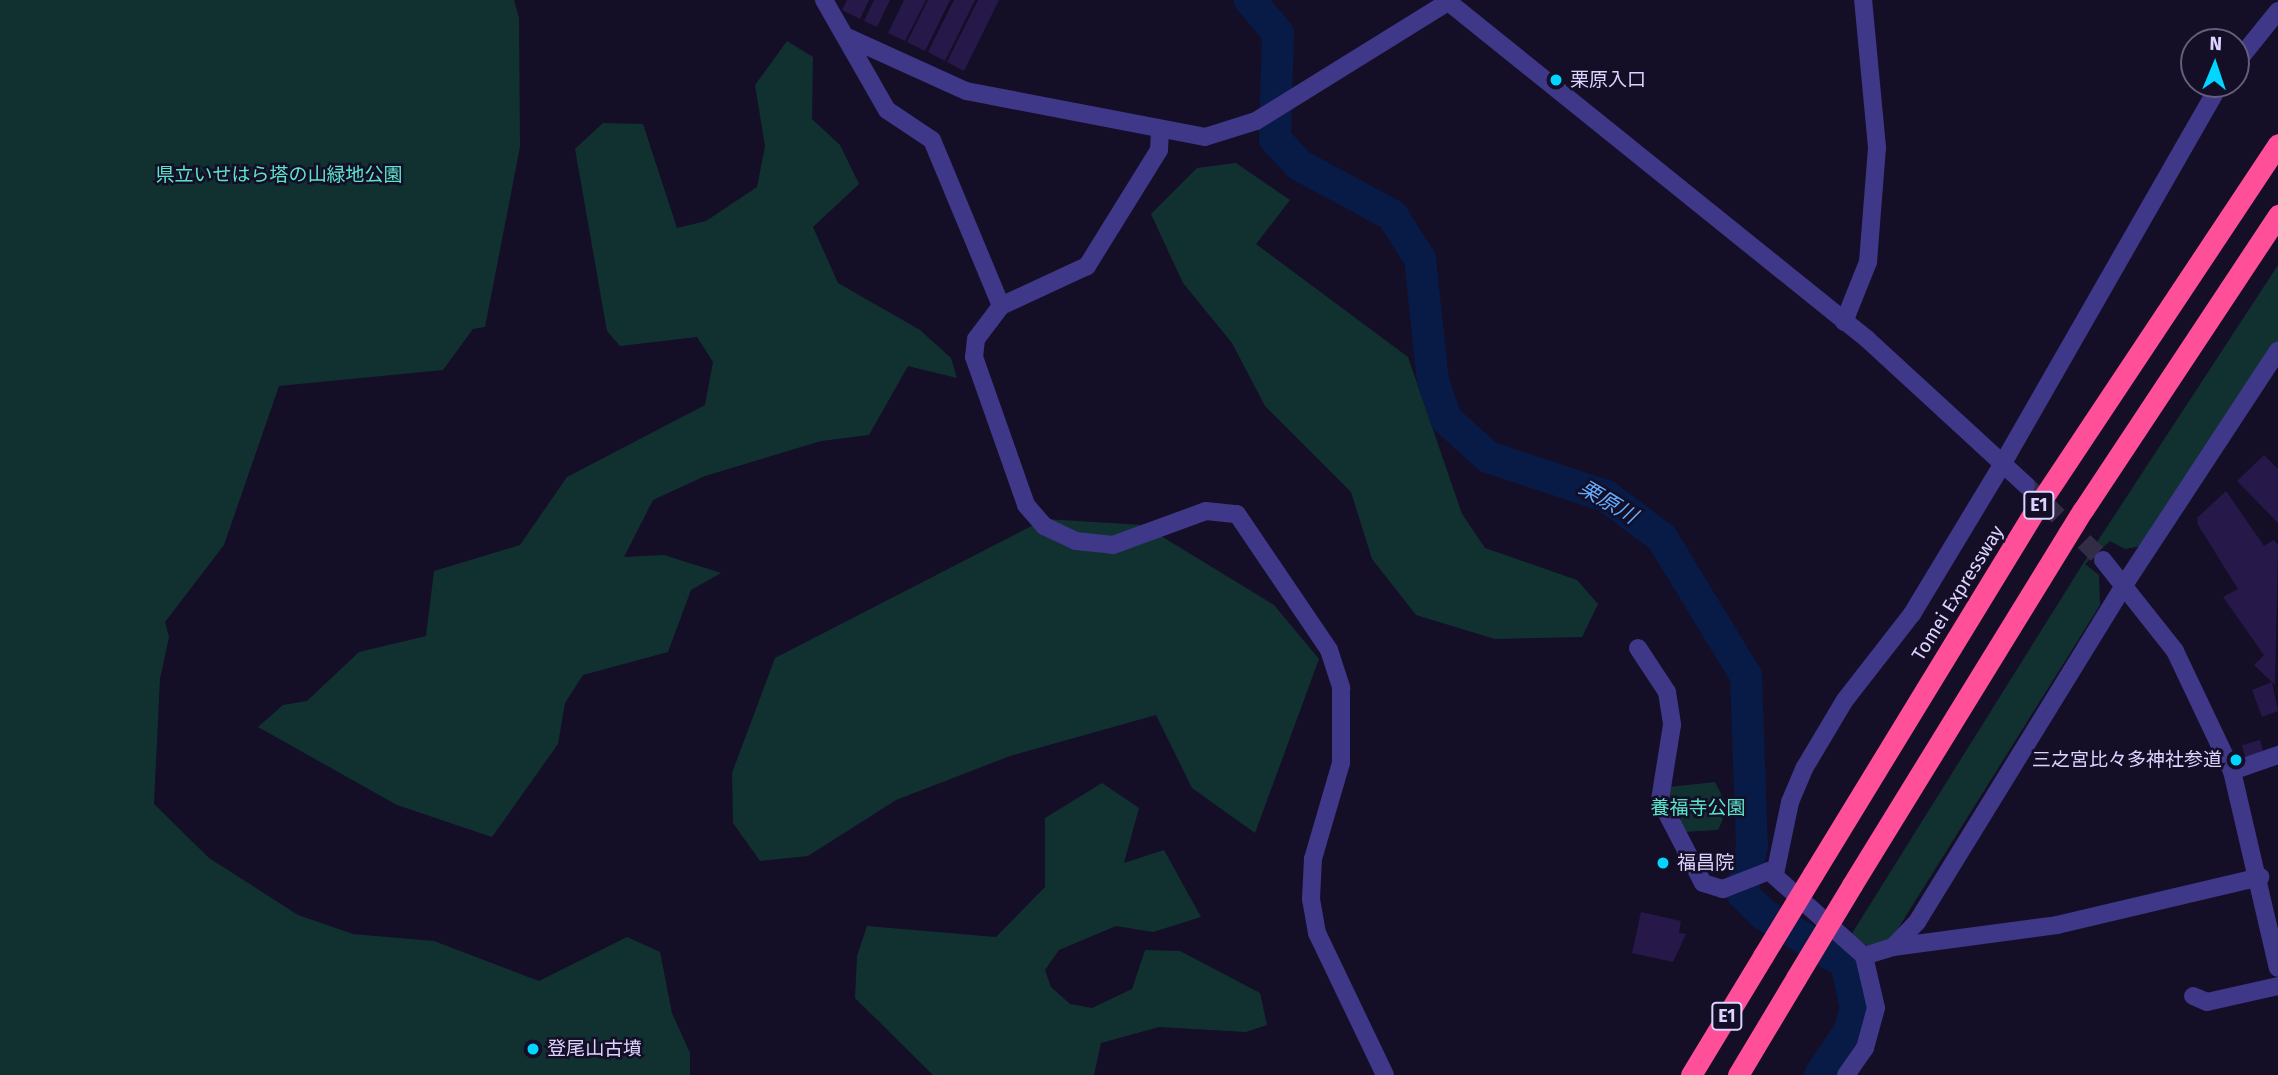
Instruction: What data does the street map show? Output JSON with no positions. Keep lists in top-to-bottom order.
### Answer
{
  "streets": {
    "highway": ["E1", "Tomei Expressway"]
  },
  "water": ["栗原川"],
  "parks": ["県立いせはら塔の山緑地公園", "養福寺公園"],
  "places": [
    "栗原入口",
    "三之宮比々多神社参道",
    "福昌院",
    "登尾山古墳"
  ],
  "north": "top"
}
